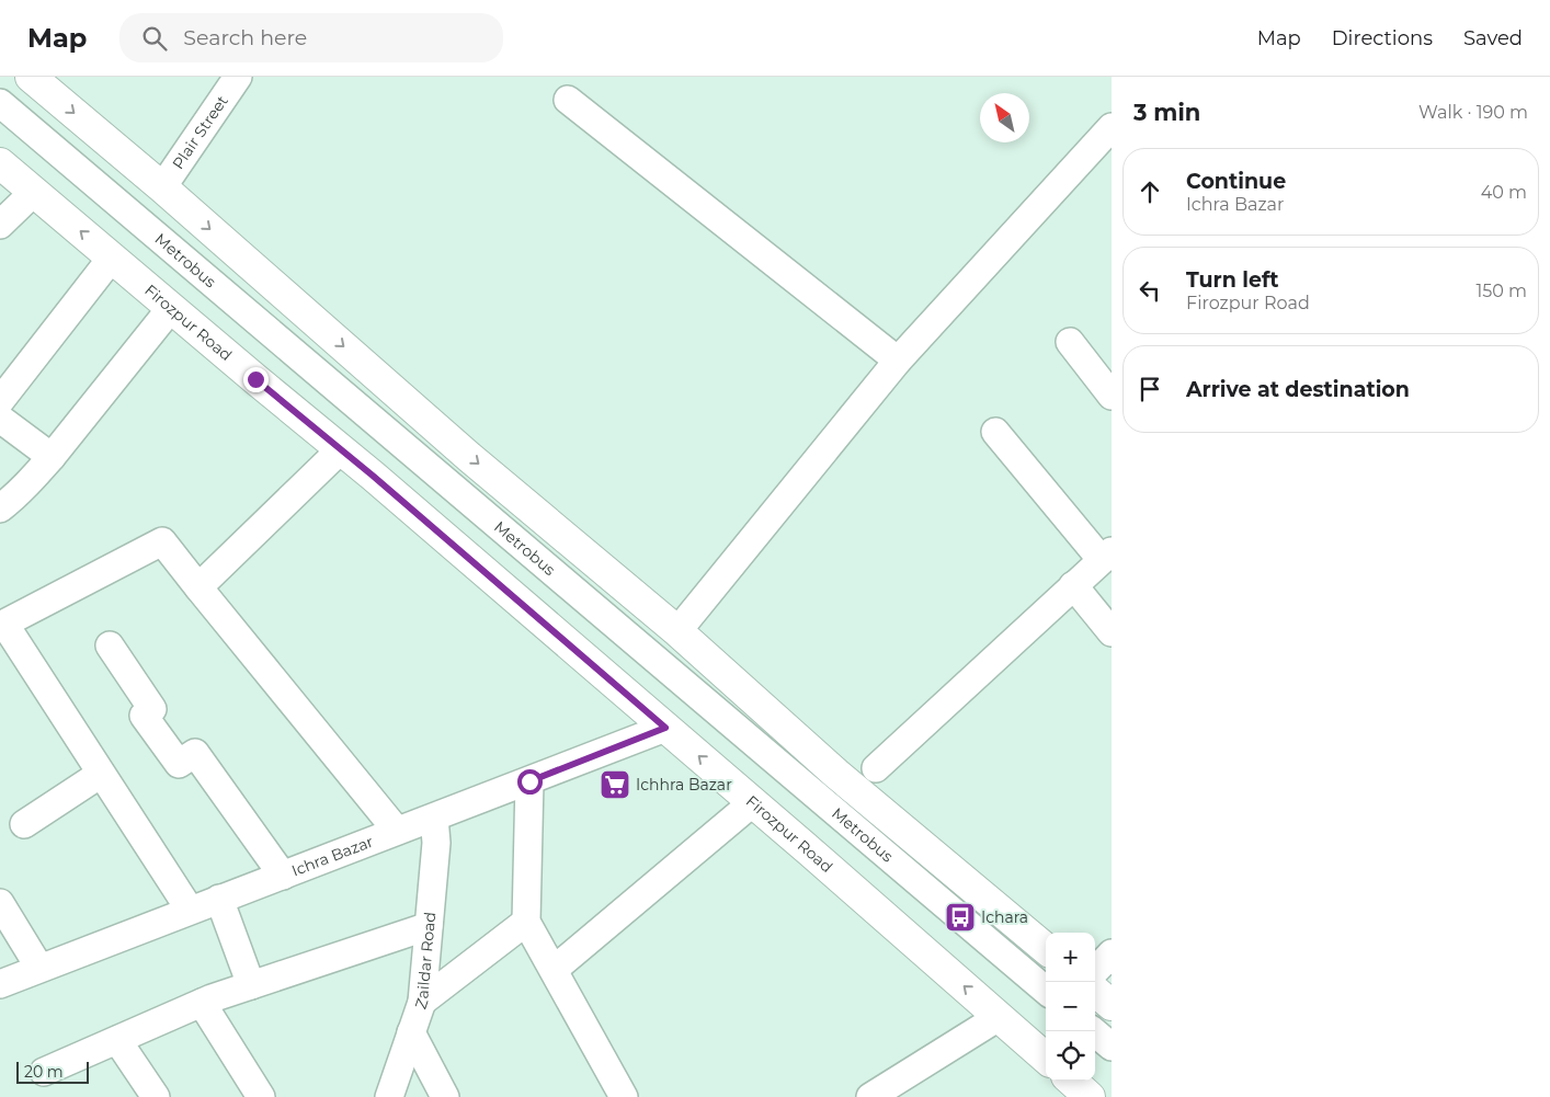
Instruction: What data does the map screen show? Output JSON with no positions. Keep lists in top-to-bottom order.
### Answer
{
  "streets": {
    "main road": ["Firozpur Road"],
    "street": [
      "Plair Street",
      "Metrobus",
      "Ichra Bazar",
      "Zaildar Road"
    ]
  },
  "crossings": [
    ["Firozpur Road", "Ichra Bazar"],
    ["Ichra Bazar", "Zaildar Road"]
  ],
  "places": {
    "supermarket": ["Ichhra Bazar"],
    "bus stop": ["Ichara"]
  },
  "scale_bar": "20 m",
  "north": "top left",
  "page": {
    "header": "Map",
    "search": "Search here",
    "nav": ["Map", "Directions", "Saved"],
    "heading": ["3 min", "Walk · 190 m"],
    "list": [
      ["Continue", "Ichra Bazar", "40 m"],
      ["Turn left", "Firozpur Road", "150 m"],
      "Arrive at destination"
    ],
    "map_buttons": ["+", "−"],
    "scale": "20 m"
  }
}
